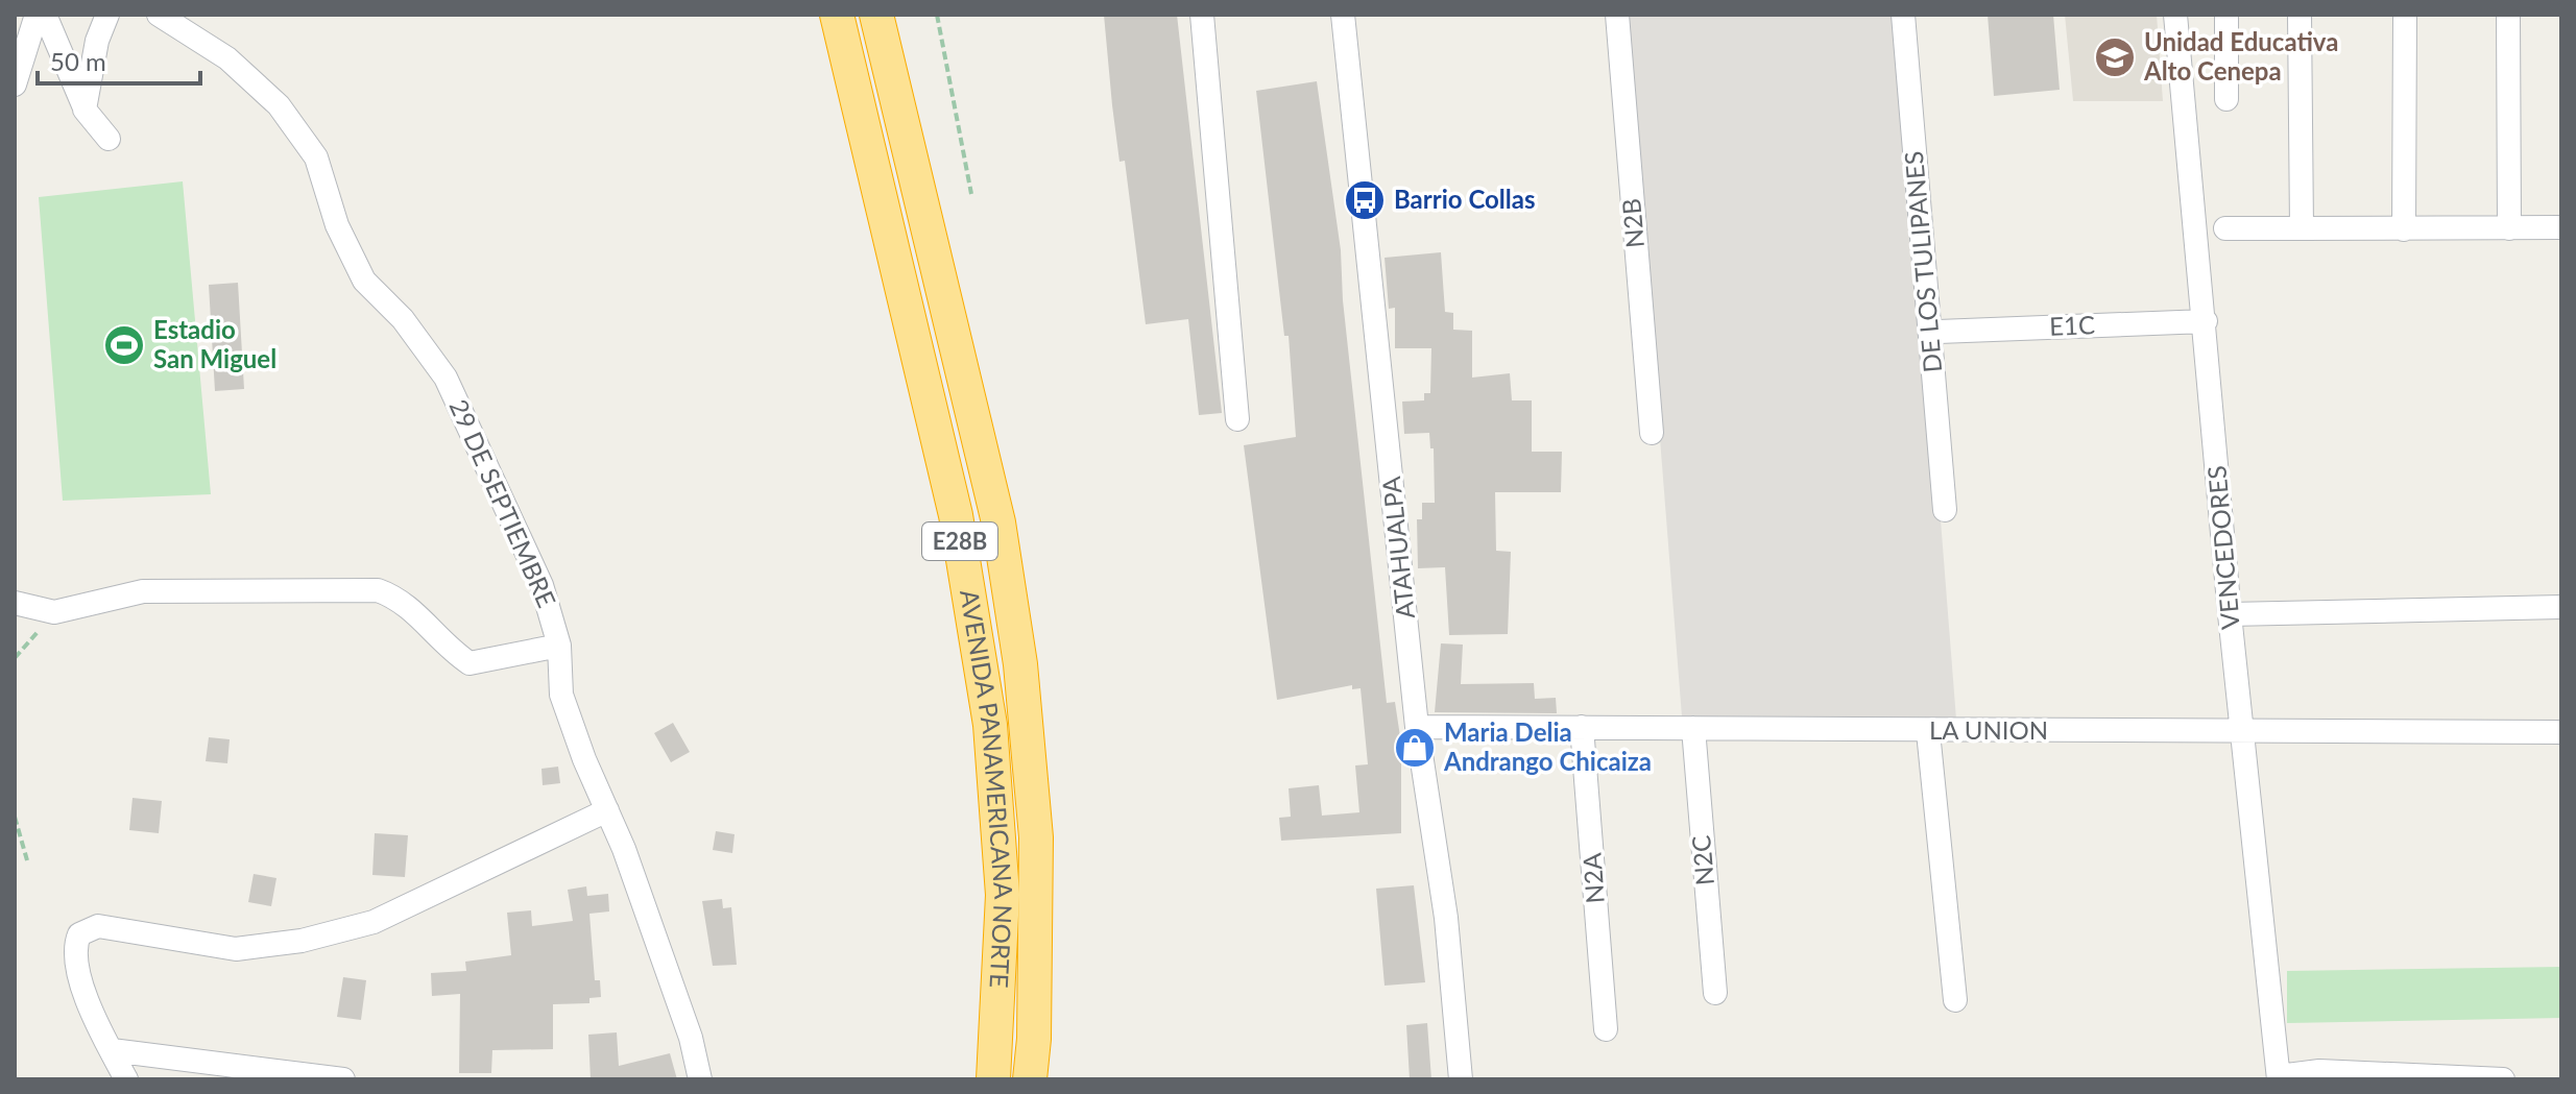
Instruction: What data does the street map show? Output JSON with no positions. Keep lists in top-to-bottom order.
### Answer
{
  "streets": {
    "highway": ["E28B", "AVENIDA PANAMERICANA NORTE"],
    "street": [
      "N2B",
      "DE LOS TULIPANES",
      "E1C",
      "29 DE SEPTIEMBRE",
      "ATAHUALPA",
      "VENCEDORES",
      "LA UNION",
      "N2C",
      "N2A"
    ]
  },
  "crossings": [
    ["E1C", "VENCEDORES"],
    ["ATAHUALPA", "LA UNION"],
    ["VENCEDORES", "LA UNION"],
    ["LA UNION", "N2C"],
    ["LA UNION", "N2A"]
  ],
  "places": {
    "school or university": ["Unidad Educativa Alto Cenepa"],
    "bus stop": ["Barrio Collas"],
    "sports": ["Estadio San Miguel"],
    "shop": ["Maria Delia Andrango Chicaiza"]
  },
  "scale_bar": "50 m"
}
